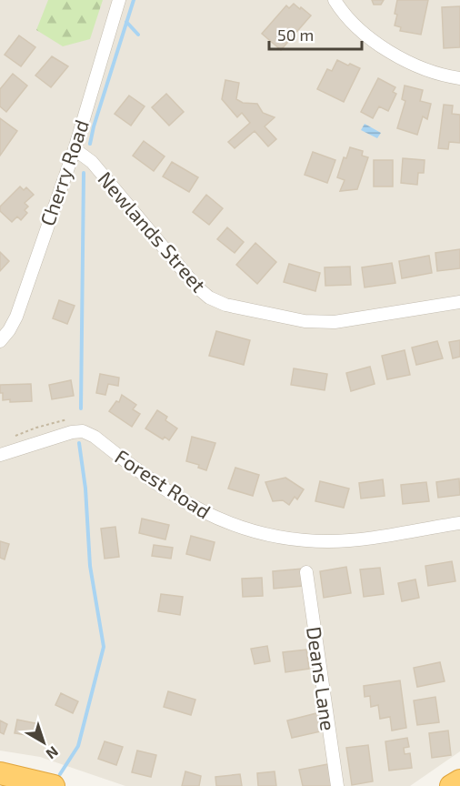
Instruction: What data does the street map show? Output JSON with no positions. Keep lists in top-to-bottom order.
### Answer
{
  "streets": {
    "street": [
      "Cherry Road",
      "Newlands Street",
      "Forest Road",
      "Deans Lane"
    ]
  },
  "crossings": [
    ["Cherry Road", "Newlands Street"]
  ],
  "scale_bar": "50 m",
  "north": "bottom right"
}
